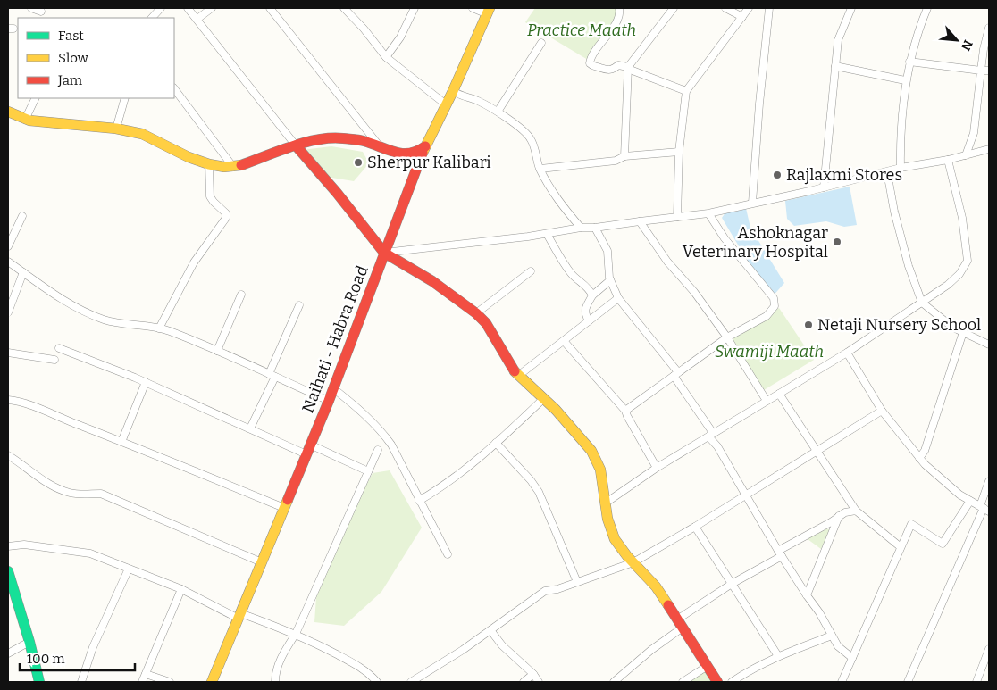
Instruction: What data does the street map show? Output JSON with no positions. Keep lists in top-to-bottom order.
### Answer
{
  "streets": {
    "main road": ["Naihati - Habra Road"]
  },
  "parks": ["Practice Maath", "Swamiji Maath"],
  "places": [
    "Sherpur Kalibari",
    "Rajlaxmi Stores",
    "Ashoknagar Veterinary Hospital",
    "Netaji Nursery School"
  ],
  "legend": ["Fast", "Slow", "Jam"],
  "scale_bar": "100 m",
  "north": "bottom right"
}
